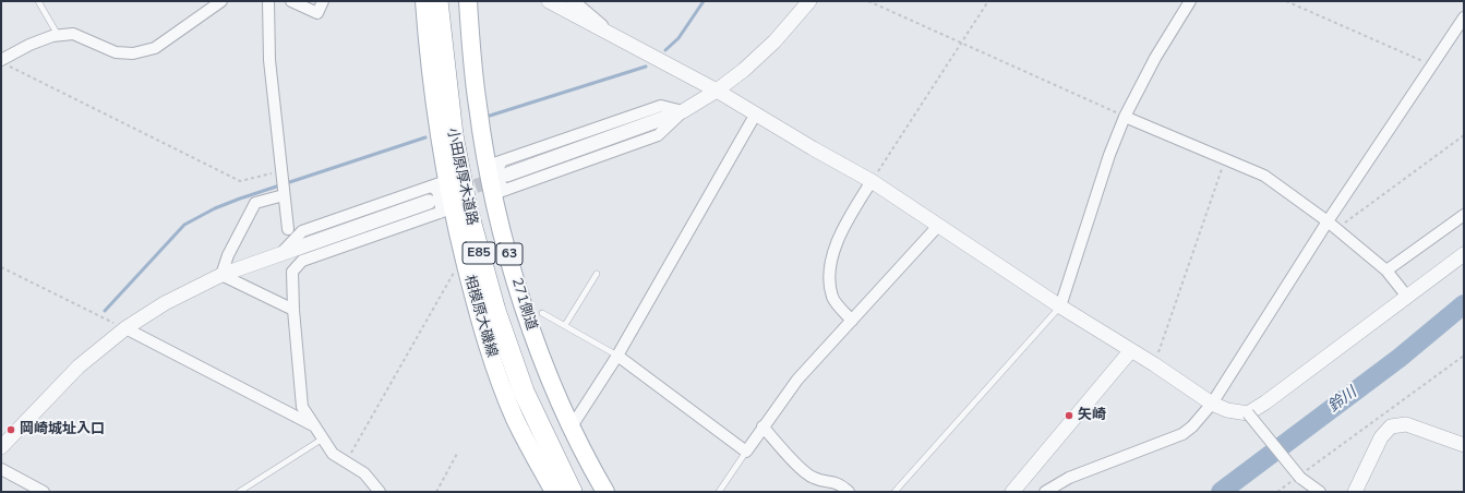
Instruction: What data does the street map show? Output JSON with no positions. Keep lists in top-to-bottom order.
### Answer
{
  "streets": {
    "highway": ["小田原厚木道路", "E85"],
    "main road": ["63", "271側道", "相模原大磯線"]
  },
  "water": ["鈴川"],
  "places": ["矢崎", "岡崎城址入口"]
}
